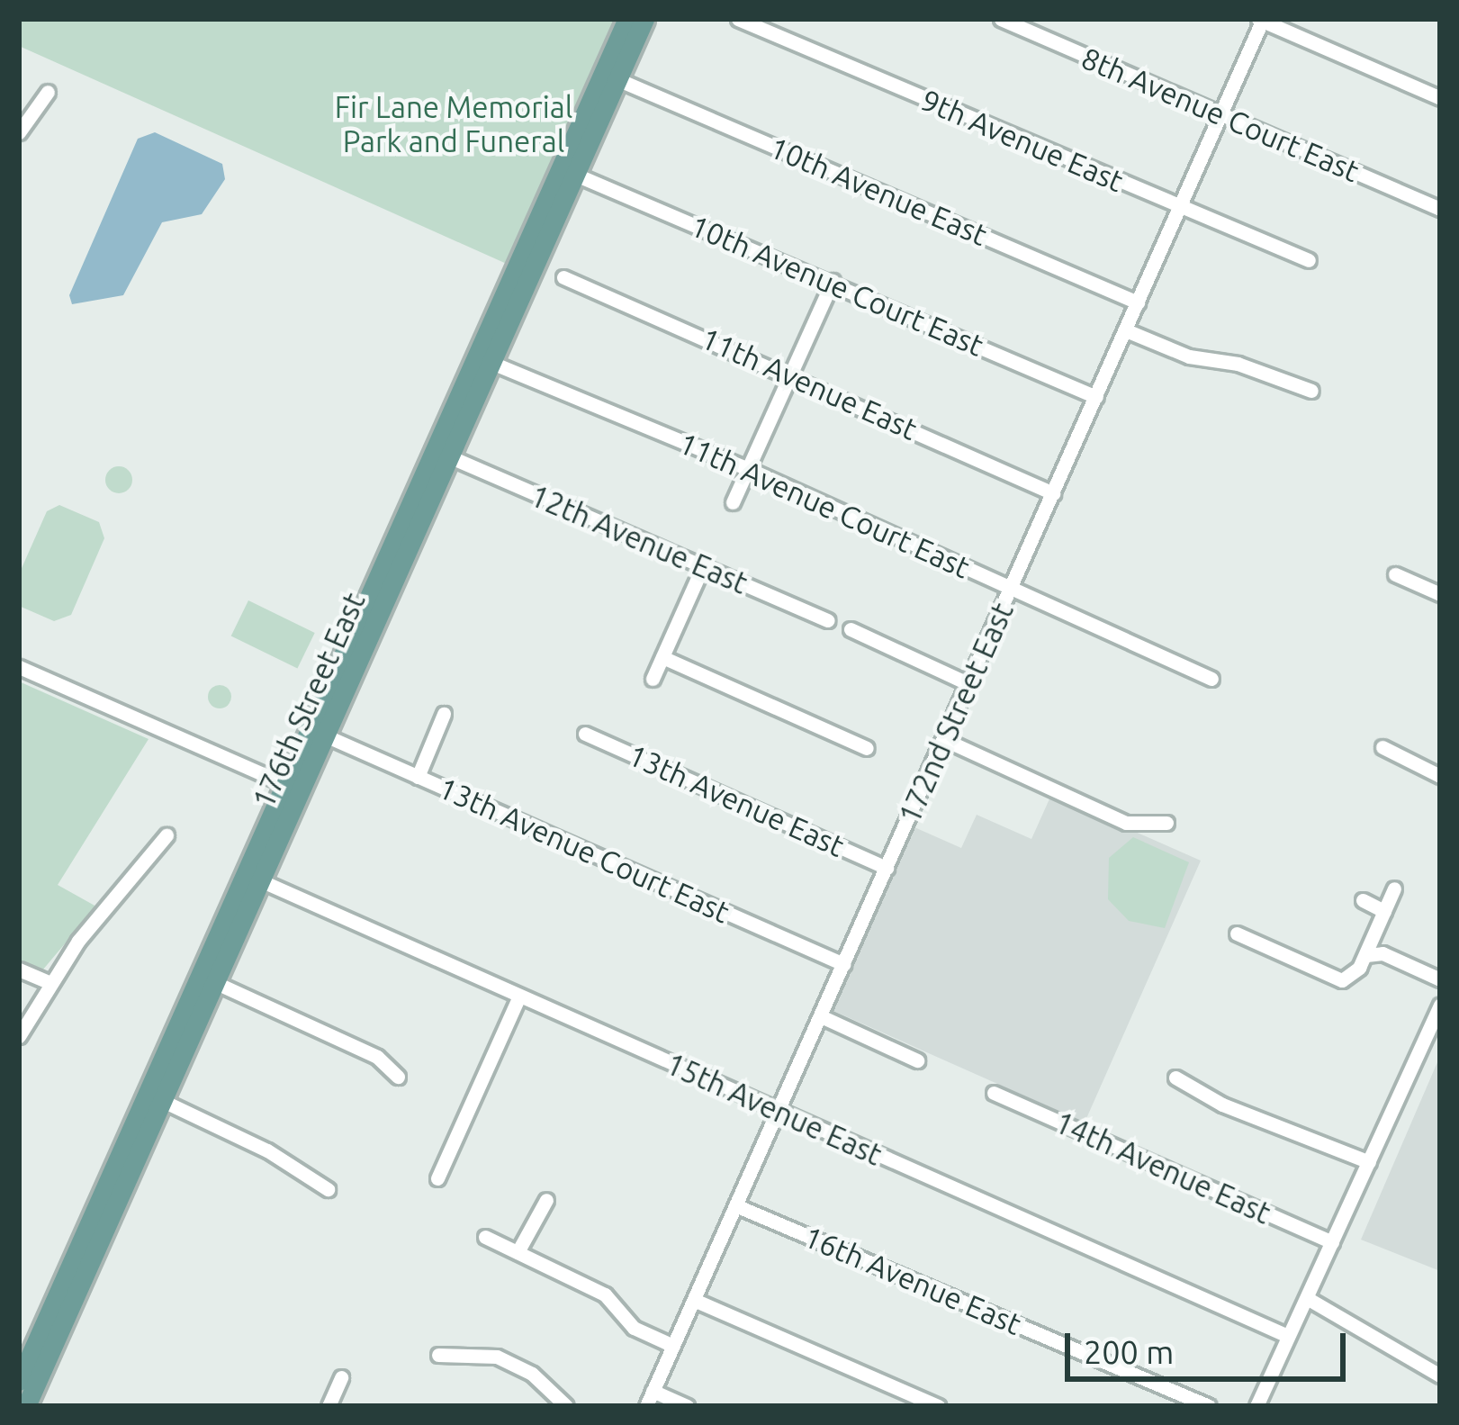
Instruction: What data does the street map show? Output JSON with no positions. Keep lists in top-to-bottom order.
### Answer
{
  "streets": {
    "main road": ["176th Street East"],
    "street": [
      "8th Avenue Court East",
      "9th Avenue East",
      "10th Avenue East",
      "10th Avenue Court East",
      "11th Avenue East",
      "11th Avenue Court East",
      "12th Avenue East",
      "172nd Street East",
      "13th Avenue East",
      "13th Avenue Court East",
      "15th Avenue East",
      "14th Avenue East",
      "16th Avenue East"
    ]
  },
  "crossings": [
    ["8th Avenue Court East", "172nd Street East"],
    ["9th Avenue East", "172nd Street East"],
    ["10th Avenue East", "176th Street East"],
    ["10th Avenue East", "172nd Street East"],
    ["10th Avenue Court East", "176th Street East"],
    ["10th Avenue Court East", "172nd Street East"],
    ["11th Avenue East", "172nd Street East"],
    ["11th Avenue Court East", "176th Street East"],
    ["11th Avenue Court East", "172nd Street East"],
    ["12th Avenue East", "176th Street East"],
    ["176th Street East", "13th Avenue Court East"],
    ["176th Street East", "15th Avenue East"],
    ["172nd Street East", "13th Avenue East"],
    ["172nd Street East", "13th Avenue Court East"],
    ["172nd Street East", "15th Avenue East"],
    ["172nd Street East", "16th Avenue East"]
  ],
  "parks": ["Fir Lane Memorial Park and Funeral"],
  "scale_bar": "200 m"
}
